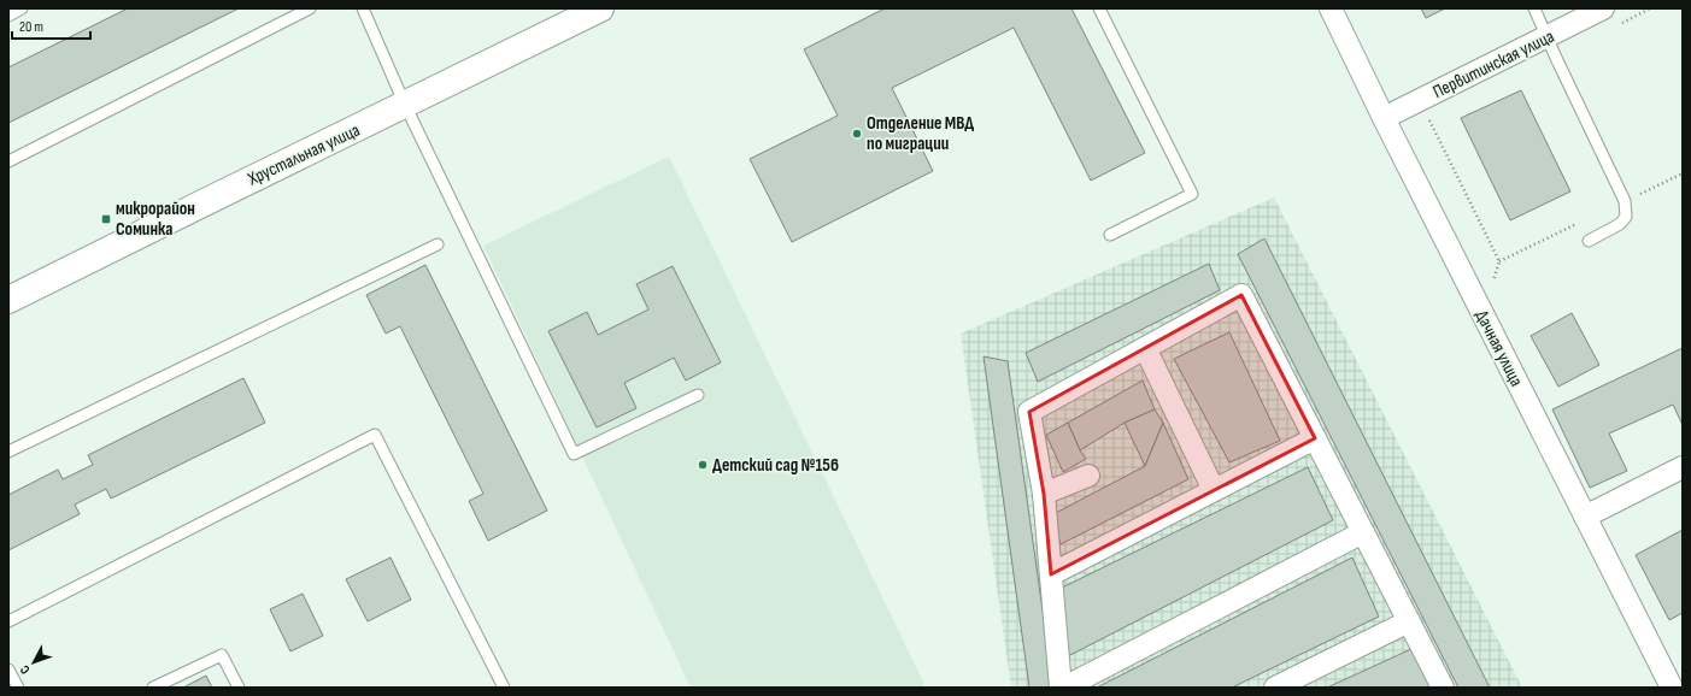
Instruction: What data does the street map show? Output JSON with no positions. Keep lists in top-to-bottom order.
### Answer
{
  "streets": {
    "street": ["Первитинская улица", "Хрустальная улица", "Дачная улица"]
  },
  "crossings": [
    ["Первитинская улица", "Дачная улица"]
  ],
  "places": {
    "other": ["Отделение МВД по миграции", "Детский сад №156"],
    "transit": ["микрорайон Соминка"]
  },
  "scale_bar": "20 m",
  "north": "bottom left"
}
